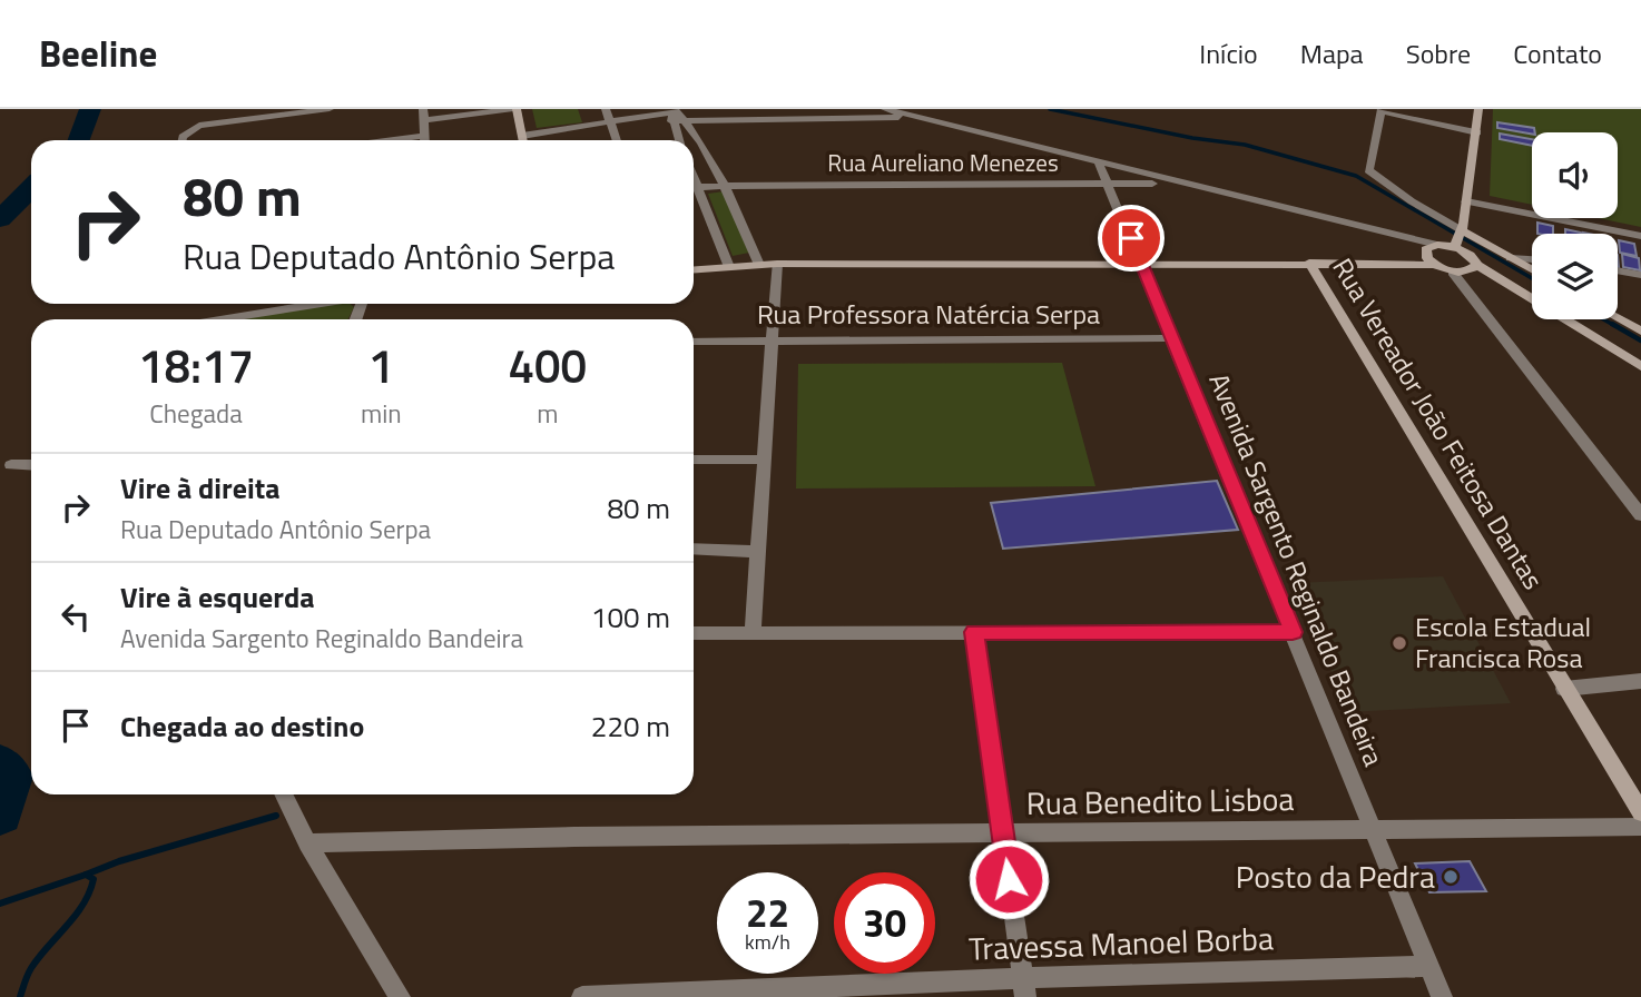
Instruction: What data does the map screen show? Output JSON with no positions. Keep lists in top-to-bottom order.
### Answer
{
  "streets": {
    "street": [
      "Rua Aureliano Menezes",
      "Rua Professora Natércia Serpa",
      "Rua Vereador João Feitosa Dantas",
      "Avenida Sargento Reginaldo Bandeira",
      "Rua Benedito Lisboa",
      "Travessa Manoel Borba"
    ]
  },
  "crossings": [
    ["Rua Aureliano Menezes", "Avenida Sargento Reginaldo Bandeira"],
    ["Rua Professora Natércia Serpa", "Avenida Sargento Reginaldo Bandeira"],
    ["Avenida Sargento Reginaldo Bandeira", "Rua Benedito Lisboa"],
    ["Avenida Sargento Reginaldo Bandeira", "Travessa Manoel Borba"]
  ],
  "places": ["Escola Estadual Francisca Rosa", "Posto da Pedra"],
  "page": {
    "header": "Beeline",
    "nav": [
      "Início",
      "Mapa",
      "Sobre",
      "Contato"
    ],
    "turn": ["80 m", "Rua Deputado Antônio Serpa"],
    "eta": [
      "18:17",
      "Chegada",
      "1",
      "min",
      "400",
      "m"
    ],
    "list": [
      {
        "name": "Vire à direita",
        "note": "Rua Deputado Antônio Serpa",
        "value": "80 m"
      },
      {
        "name": "Vire à esquerda",
        "note": "Avenida Sargento Reginaldo Bandeira",
        "value": "100 m"
      },
      {
        "name": "Chegada ao destino",
        "value": "220 m"
      }
    ],
    "speed": "22 km/h",
    "limit": "30"
  }
}
